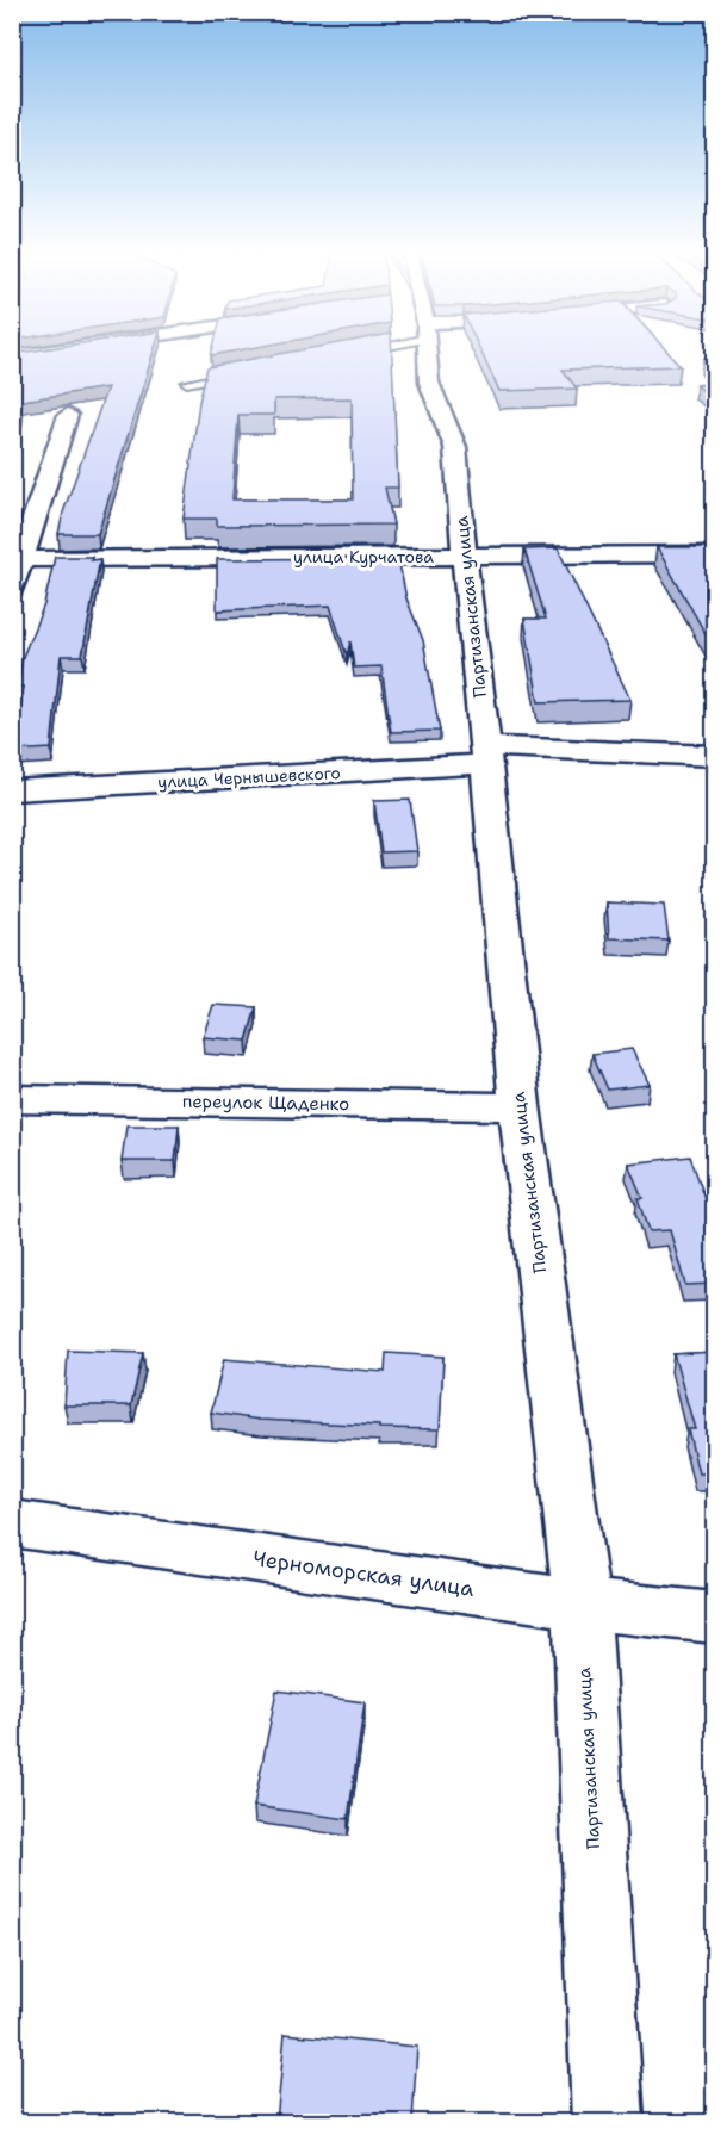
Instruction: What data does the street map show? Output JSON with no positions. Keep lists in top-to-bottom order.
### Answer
{
  "streets": {
    "street": [
      "улица Курчатова",
      "Партизанская улица",
      "улица Чернышевского",
      "переулок Щаденко",
      "Черноморская улица"
    ]
  },
  "crossings": [
    ["улица Курчатова", "Партизанская улица"],
    ["Партизанская улица", "улица Чернышевского"],
    ["Партизанская улица", "переулок Щаденко"],
    ["Партизанская улица", "Черноморская улица"]
  ]
}
